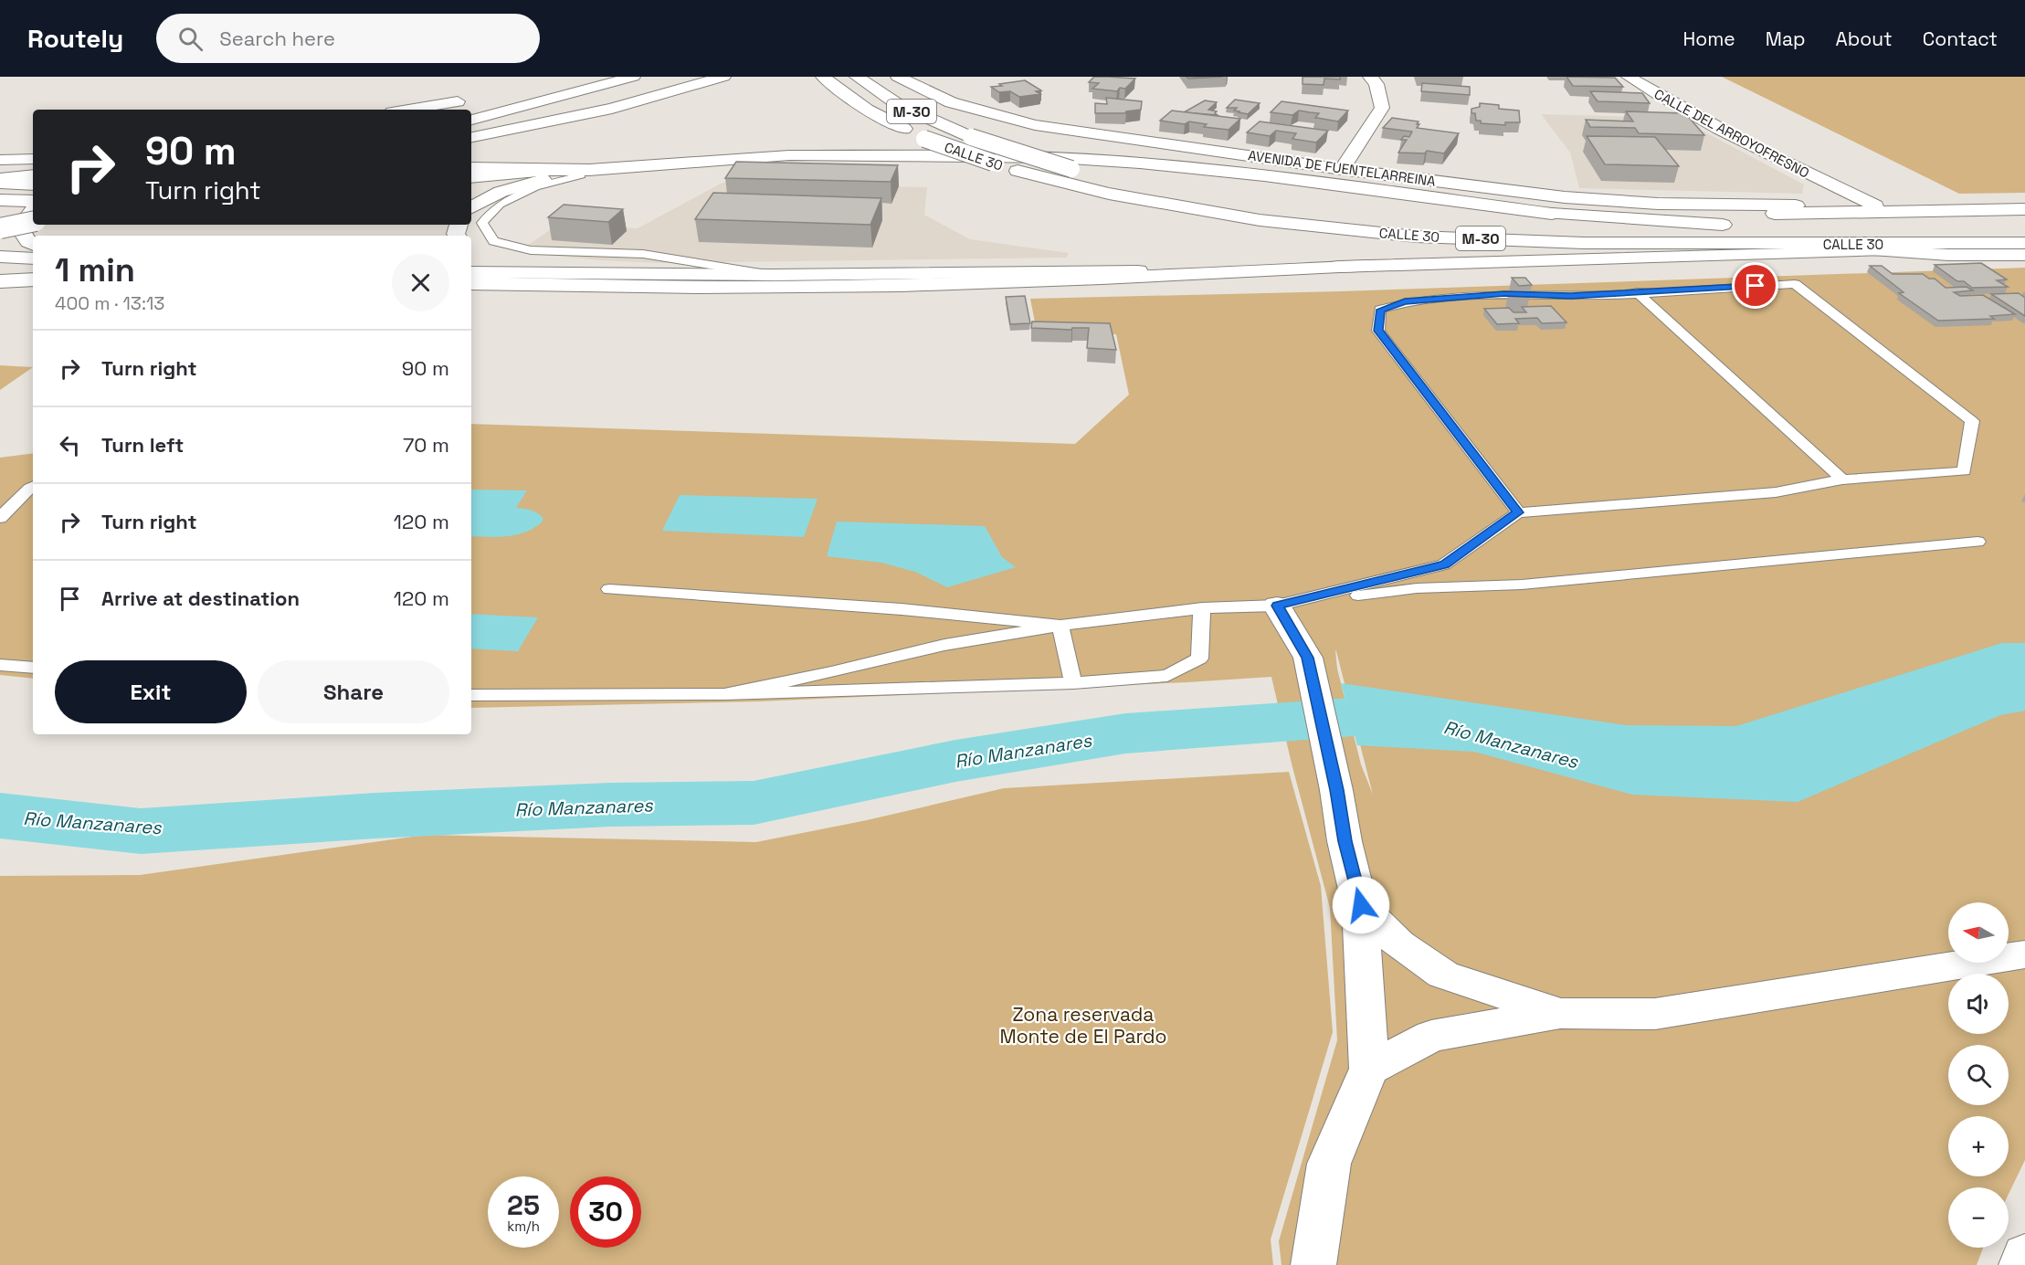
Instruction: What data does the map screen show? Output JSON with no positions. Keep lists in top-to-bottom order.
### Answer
{
  "streets": {
    "main road": [
      "M-30",
      "CALLE DEL ARROYOFRESNO",
      "CALLE 30",
      "AVENIDA DE FUENTELARREINA"
    ]
  },
  "crossings": [
    ["CALLE DEL ARROYOFRESNO", "AVENIDA DE FUENTELARREINA"]
  ],
  "water": ["Río Manzanares"],
  "parks": ["Zona reservada Monte de El Pardo"],
  "north": "left",
  "page": {
    "header": "Routely",
    "search": "Search here",
    "nav": [
      "Home",
      "Map",
      "About",
      "Contact"
    ],
    "turn": ["90 m", "Turn right"],
    "heading": ["1 min", "400 m · 13:13"],
    "list": [
      {
        "name": "Turn right",
        "value": "90 m"
      },
      {
        "name": "Turn left",
        "value": "70 m"
      },
      {
        "name": "Turn right",
        "value": "120 m"
      },
      {
        "name": "Arrive at destination",
        "value": "120 m"
      }
    ],
    "buttons": ["Exit", "Share"],
    "map_buttons": ["+", "−"],
    "speed": "25 km/h",
    "limit": "30"
  }
}
